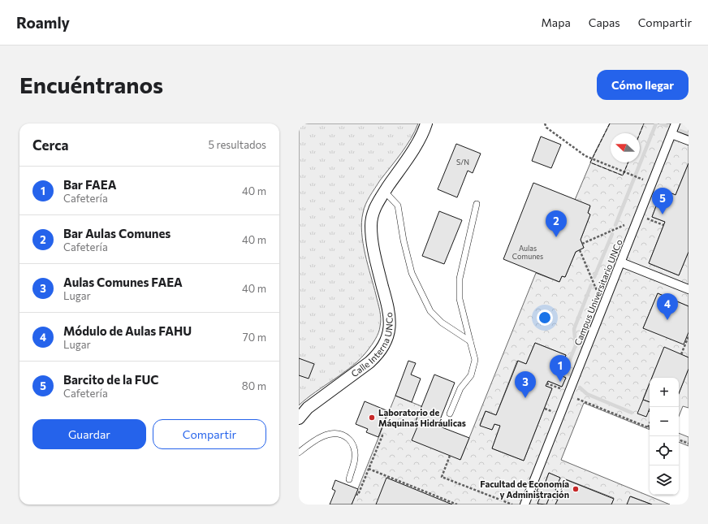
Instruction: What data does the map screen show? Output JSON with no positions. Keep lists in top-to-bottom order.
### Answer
{
  "streets": {
    "street": ["Campus Universitario UNCo", "Calle Interna UNCo"]
  },
  "places": ["Laboratorio de Máquinas Hidráulicas", "Facultad de Economía y Administración"],
  "house_numbers": ["S/N", "Aulas Comunes"],
  "north": "left",
  "page": {
    "header": "Roamly",
    "nav": ["Mapa", "Capas", "Compartir"],
    "buttons": [
      "Cómo llegar",
      ["Guardar", "Compartir"]
    ],
    "title": "Encuéntranos",
    "heading": ["Cerca", "5 resultados"],
    "list": [
      {
        "mark": "1",
        "name": "Bar FAEA",
        "note": "Cafetería",
        "value": "40 m"
      },
      {
        "mark": "2",
        "name": "Bar Aulas Comunes",
        "note": "Cafetería",
        "value": "40 m"
      },
      {
        "mark": "3",
        "name": "Aulas Comunes FAEA",
        "note": "Lugar",
        "value": "40 m"
      },
      {
        "mark": "4",
        "name": "Módulo de Aulas FAHU",
        "note": "Lugar",
        "value": "70 m"
      },
      {
        "mark": "5",
        "name": "Barcito de la FUC",
        "note": "Cafetería",
        "value": "80 m"
      }
    ],
    "pins": [
      "5",
      "2",
      "4",
      "1",
      "3"
    ],
    "map_buttons": ["+", "−"]
  }
}
